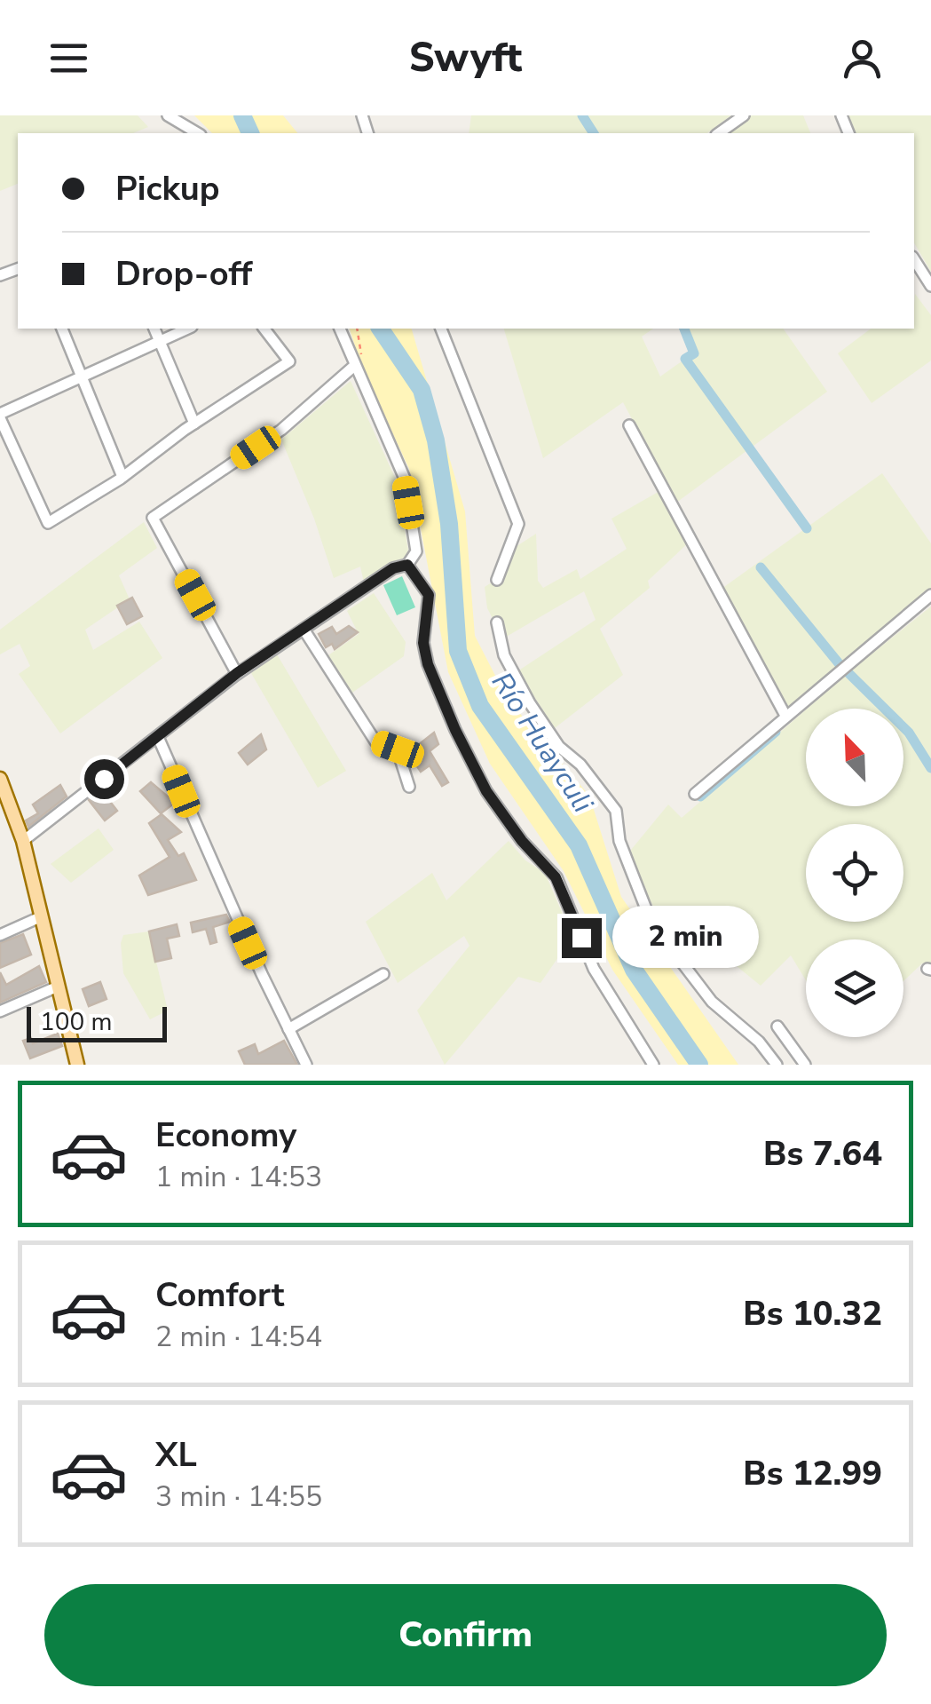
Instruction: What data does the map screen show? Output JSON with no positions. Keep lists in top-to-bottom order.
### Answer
{
  "water": ["Río Huayculi"],
  "scale_bar": "100 m",
  "north": "top left",
  "page": {
    "header": "Swyft",
    "banner": ["Pickup", "Drop-off"],
    "bubble": "2 min",
    "scale": "100 m",
    "list": [
      {
        "name": "Economy",
        "note": "1 min · 14:53",
        "value": "Bs 7.64"
      },
      {
        "name": "Comfort",
        "note": "2 min · 14:54",
        "value": "Bs 10.32"
      },
      {
        "name": "XL",
        "note": "3 min · 14:55",
        "value": "Bs 12.99"
      }
    ],
    "buttons": "Confirm"
  }
}
